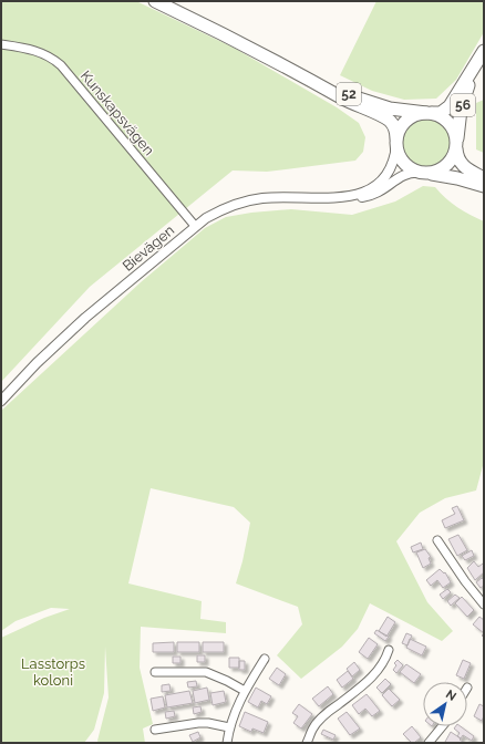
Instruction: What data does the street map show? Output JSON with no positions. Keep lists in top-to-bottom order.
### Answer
{
  "streets": {
    "main road": ["52", "56"],
    "street": ["Kunskapsvägen", "Bievägen"]
  },
  "crossings": [
    ["52", "56"],
    ["52", "Bievägen"],
    ["56", "Bievägen"],
    ["Kunskapsvägen", "Bievägen"]
  ],
  "parks": ["Lasstorps koloni"],
  "north": "top right"
}
